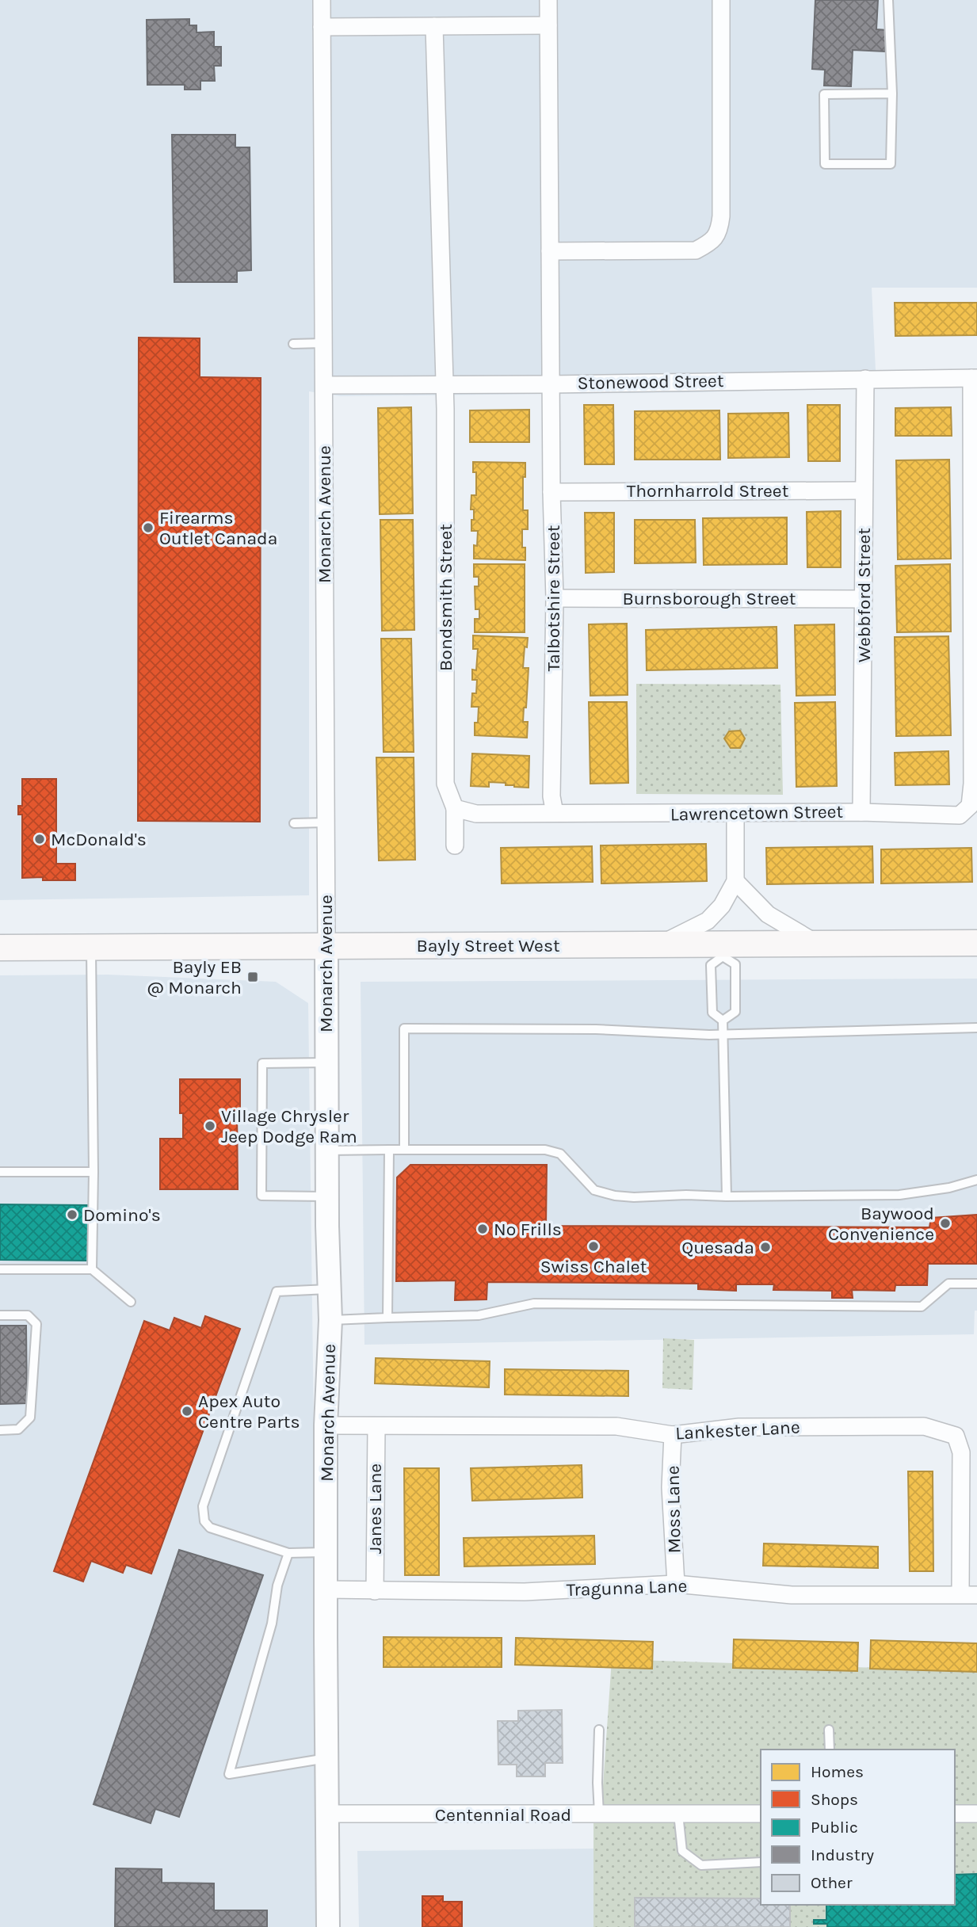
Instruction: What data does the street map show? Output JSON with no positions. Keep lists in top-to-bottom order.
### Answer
{
  "streets": {
    "main road": ["Bayly Street West"],
    "street": [
      "Stonewood Street",
      "Thornharrold Street",
      "Monarch Avenue",
      "Webbford Street",
      "Bondsmith Street",
      "Talbotshire Street",
      "Burnsborough Street",
      "Lawrencetown Street",
      "Lankester Lane",
      "Janes Lane",
      "Moss Lane",
      "Tragunna Lane",
      "Centennial Road"
    ]
  },
  "crossings": [
    ["Stonewood Street", "Monarch Avenue"],
    ["Stonewood Street", "Webbford Street"],
    ["Stonewood Street", "Bondsmith Street"],
    ["Stonewood Street", "Talbotshire Street"],
    ["Stonewood Street", "Lawrencetown Street"],
    ["Thornharrold Street", "Webbford Street"],
    ["Thornharrold Street", "Talbotshire Street"],
    ["Monarch Avenue", "Bayly Street West"],
    ["Monarch Avenue", "Lankester Lane"],
    ["Monarch Avenue", "Tragunna Lane"],
    ["Monarch Avenue", "Centennial Road"],
    ["Webbford Street", "Burnsborough Street"],
    ["Webbford Street", "Lawrencetown Street"],
    ["Talbotshire Street", "Burnsborough Street"],
    ["Talbotshire Street", "Lawrencetown Street"],
    ["Lankester Lane", "Janes Lane"],
    ["Lankester Lane", "Moss Lane"],
    ["Lankester Lane", "Tragunna Lane"],
    ["Janes Lane", "Tragunna Lane"],
    ["Moss Lane", "Tragunna Lane"]
  ],
  "places": {
    "other": [
      "Firearms Outlet Canada",
      "McDonald's",
      "Village Chrysler Jeep Dodge Ram",
      "Domino's",
      "Baywood Convenience",
      "No Frills",
      "Swiss Chalet",
      "Quesada",
      "Apex Auto Centre Parts"
    ],
    "transit": ["Bayly EB @ Monarch"]
  },
  "legend": [
    "Homes",
    "Shops",
    "Public",
    "Industry",
    "Other"
  ]
}
